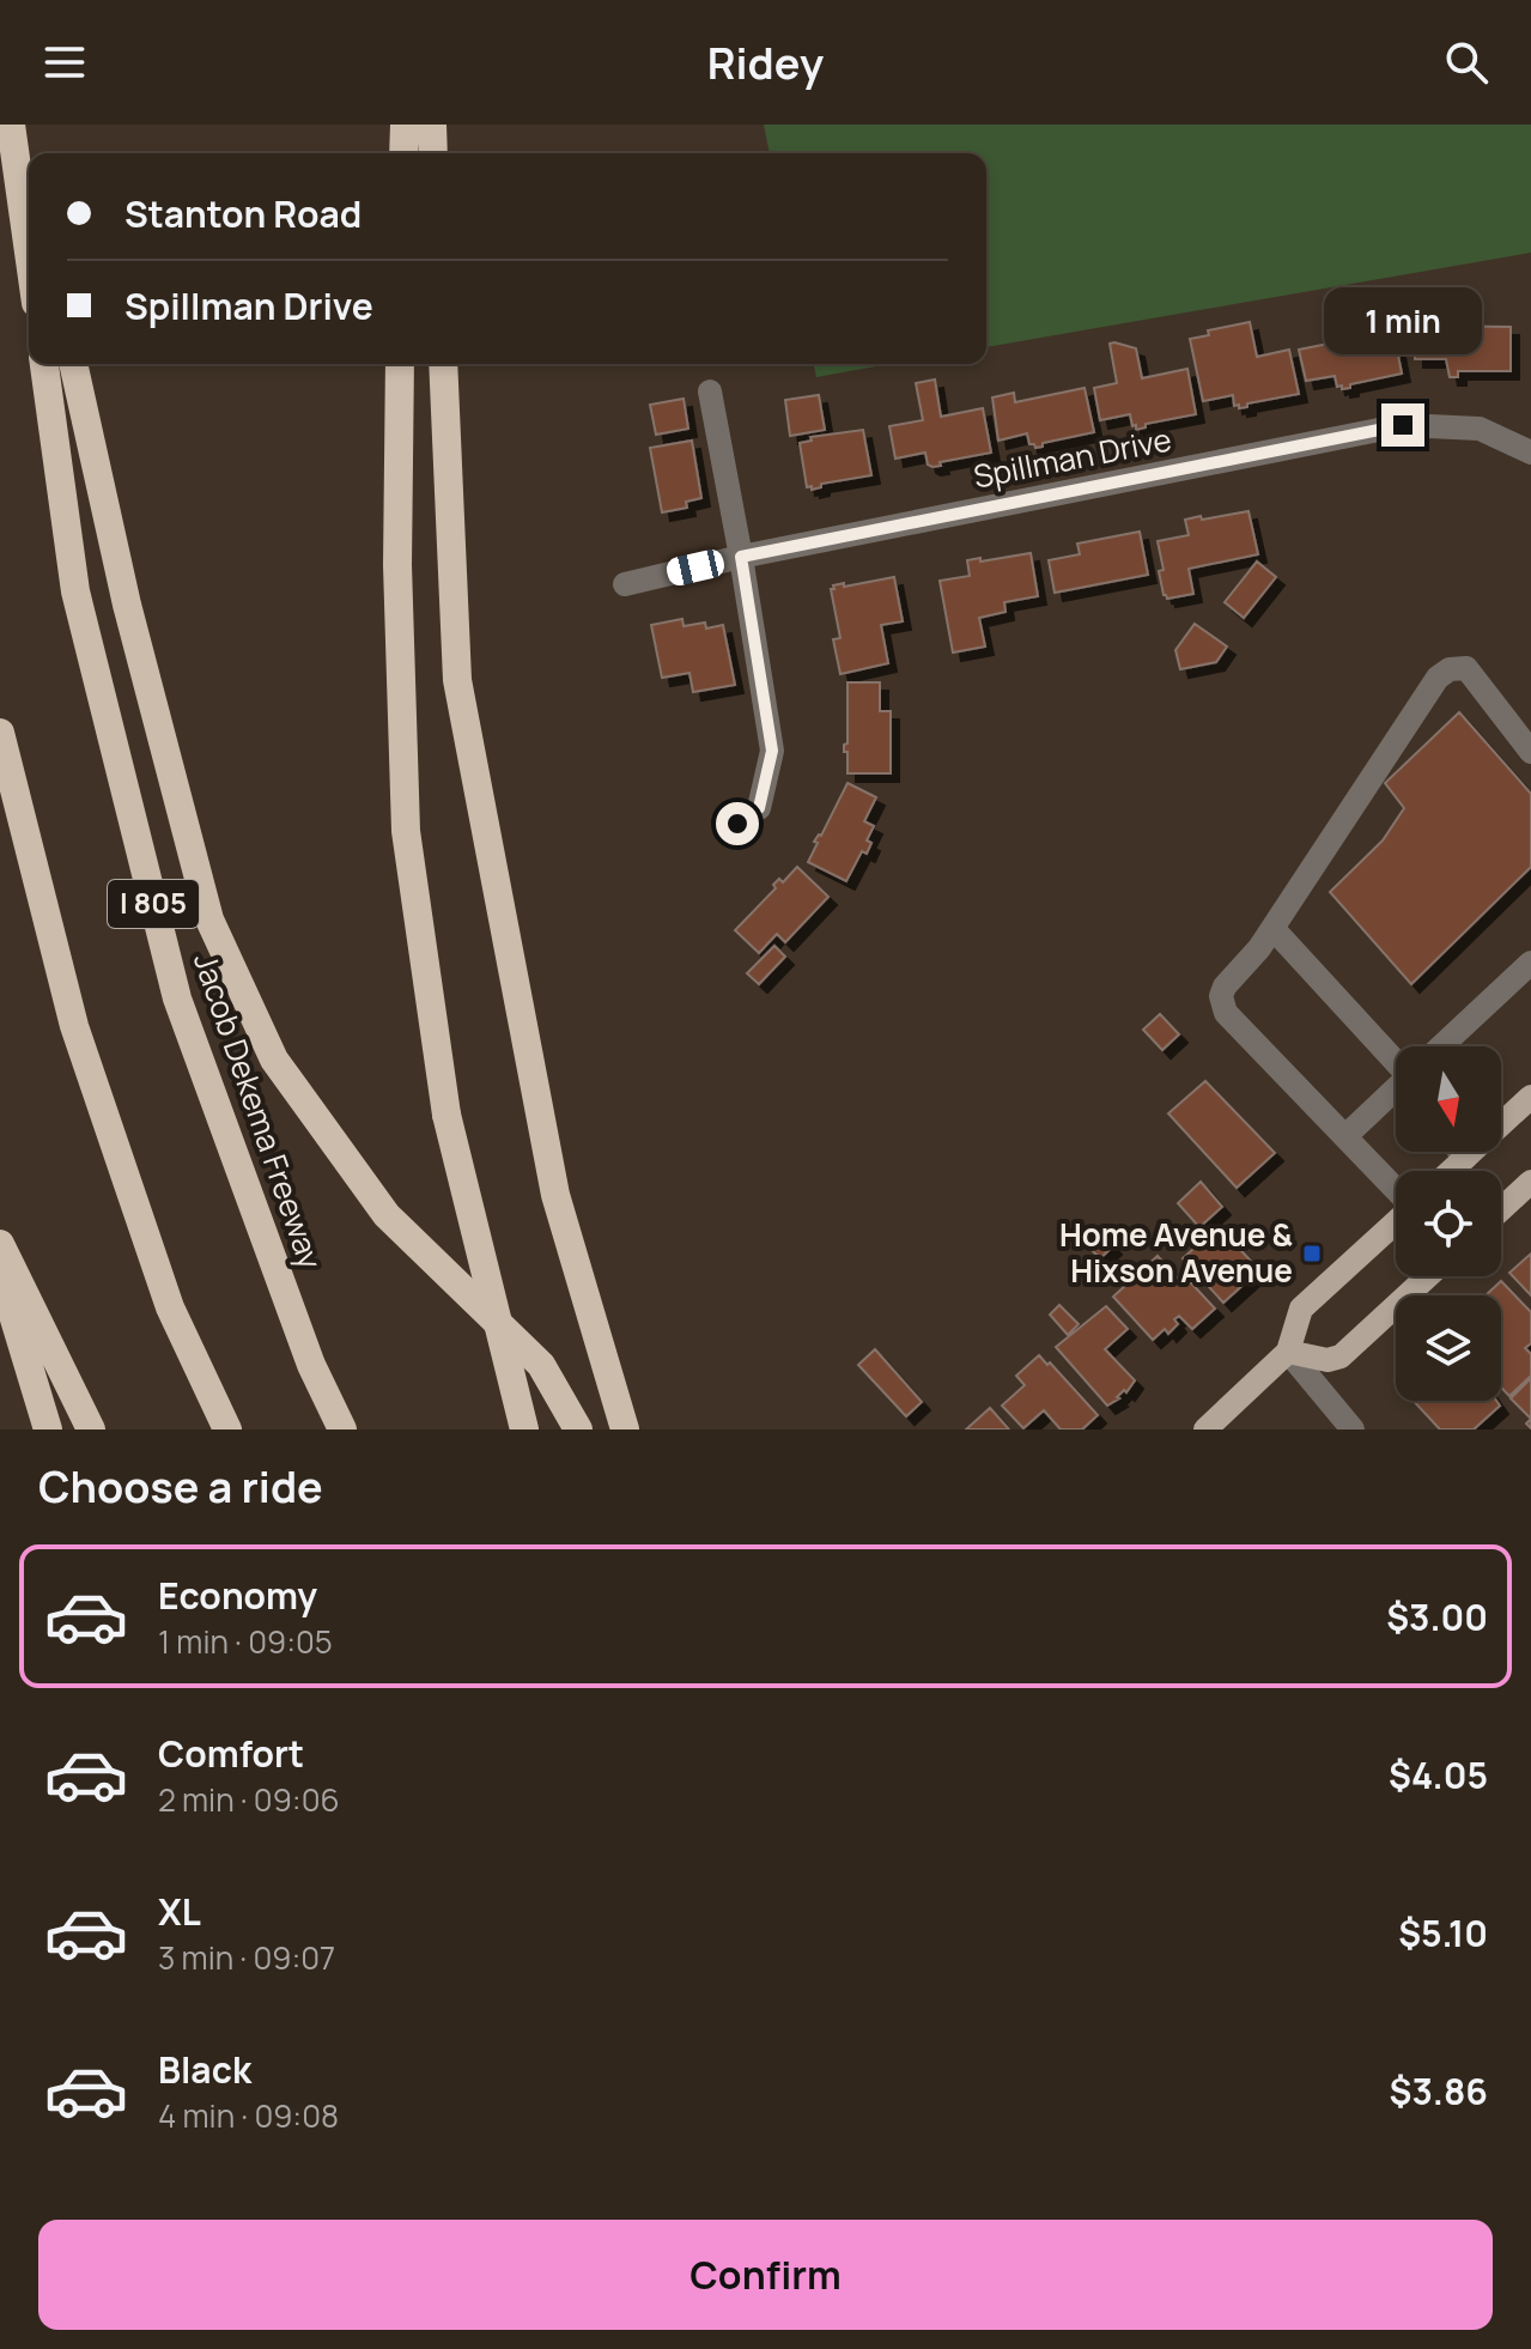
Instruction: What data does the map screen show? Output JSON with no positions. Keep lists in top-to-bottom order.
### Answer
{
  "streets": {
    "highway": ["I 805", "Jacob Dekema Freeway"],
    "street": ["Spillman Drive"]
  },
  "places": {
    "transit": ["Home Avenue & Hixson Avenue"]
  },
  "north": "bottom",
  "page": {
    "header": "Ridey",
    "banner": ["Stanton Road", "Spillman Drive"],
    "bubble": "1 min",
    "heading": "Choose a ride",
    "list": [
      {
        "name": "Economy",
        "note": "1 min · 09:05",
        "value": "$3.00"
      },
      {
        "name": "Comfort",
        "note": "2 min · 09:06",
        "value": "$4.05"
      },
      {
        "name": "XL",
        "note": "3 min · 09:07",
        "value": "$5.10"
      },
      {
        "name": "Black",
        "note": "4 min · 09:08",
        "value": "$3.86"
      }
    ],
    "buttons": "Confirm"
  }
}
